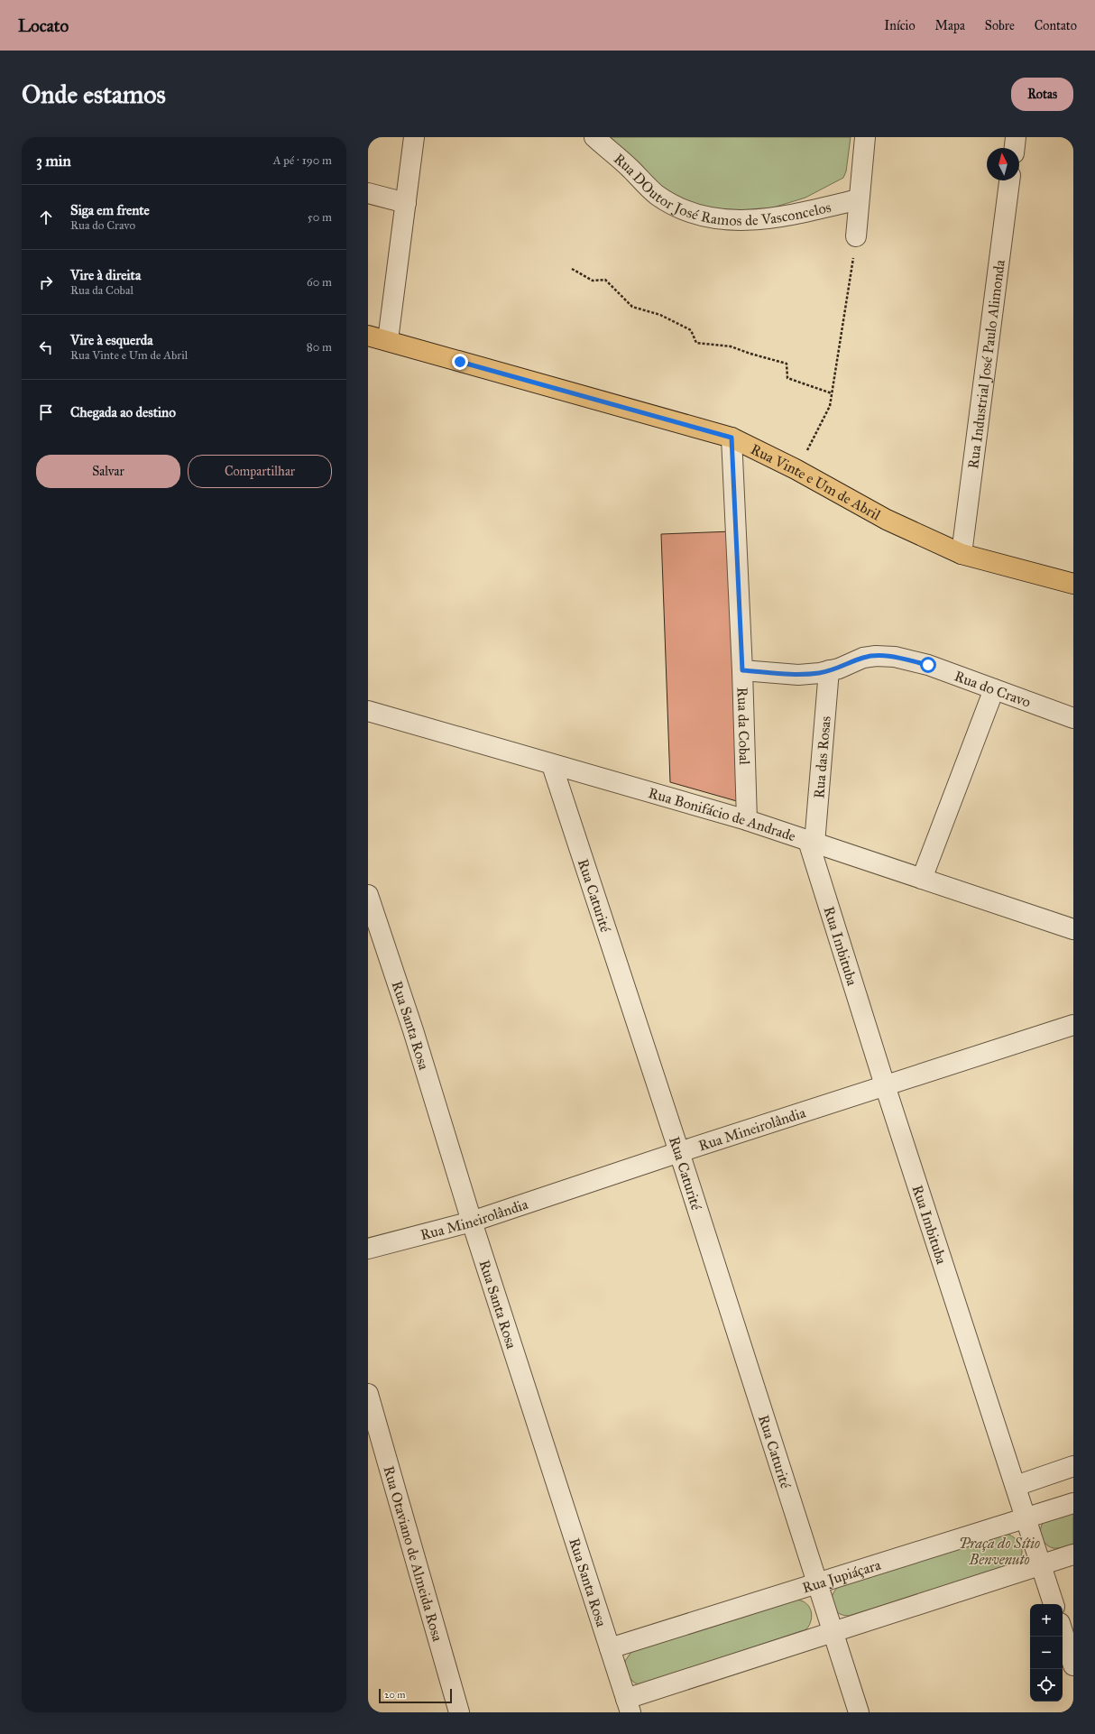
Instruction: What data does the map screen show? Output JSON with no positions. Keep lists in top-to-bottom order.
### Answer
{
  "streets": {
    "main road": ["Rua Vinte e Um de Abril"],
    "street": [
      "Rua DOutor José Ramos de Vasconcelos",
      "Rua Industrial José Paulo Alimonda",
      "Rua do Cravo",
      "Rua da Cobal",
      "Rua das Rosas",
      "Rua Bonifácio de Andrade",
      "Rua Caturité",
      "Rua Imbituba",
      "Rua Santa Rosa",
      "Rua Mineirolândia",
      "Rua Otaviano de Almeida Rosa",
      "Rua Jupiáçara"
    ]
  },
  "crossings": [
    ["Rua Industrial José Paulo Alimonda", "Rua Vinte e Um de Abril"],
    ["Rua Vinte e Um de Abril", "Rua da Cobal"],
    ["Rua do Cravo", "Rua da Cobal"],
    ["Rua do Cravo", "Rua das Rosas"],
    ["Rua da Cobal", "Rua Bonifácio de Andrade"],
    ["Rua das Rosas", "Rua Bonifácio de Andrade"],
    ["Rua das Rosas", "Rua Imbituba"],
    ["Rua Bonifácio de Andrade", "Rua Caturité"],
    ["Rua Bonifácio de Andrade", "Rua Imbituba"],
    ["Rua Caturité", "Rua Mineirolândia"],
    ["Rua Caturité", "Rua Jupiáçara"],
    ["Rua Imbituba", "Rua Mineirolândia"],
    ["Rua Imbituba", "Rua Jupiáçara"],
    ["Rua Santa Rosa", "Rua Mineirolândia"],
    ["Rua Santa Rosa", "Rua Jupiáçara"]
  ],
  "parks": ["Praça do Sítio Benvenuto"],
  "scale_bar": "20 m",
  "north": "top",
  "page": {
    "header": "Locato",
    "nav": [
      "Início",
      "Mapa",
      "Sobre",
      "Contato"
    ],
    "buttons": [
      "Rotas",
      ["Salvar", "Compartilhar"]
    ],
    "title": "Onde estamos",
    "heading": ["3 min", "A pé · 190 m"],
    "list": [
      ["Siga em frente", "Rua do Cravo", "50 m"],
      ["Vire à direita", "Rua da Cobal", "60 m"],
      ["Vire à esquerda", "Rua Vinte e Um de Abril", "80 m"],
      "Chegada ao destino"
    ],
    "map_buttons": ["+", "−"],
    "scale": "20 m"
  }
}
